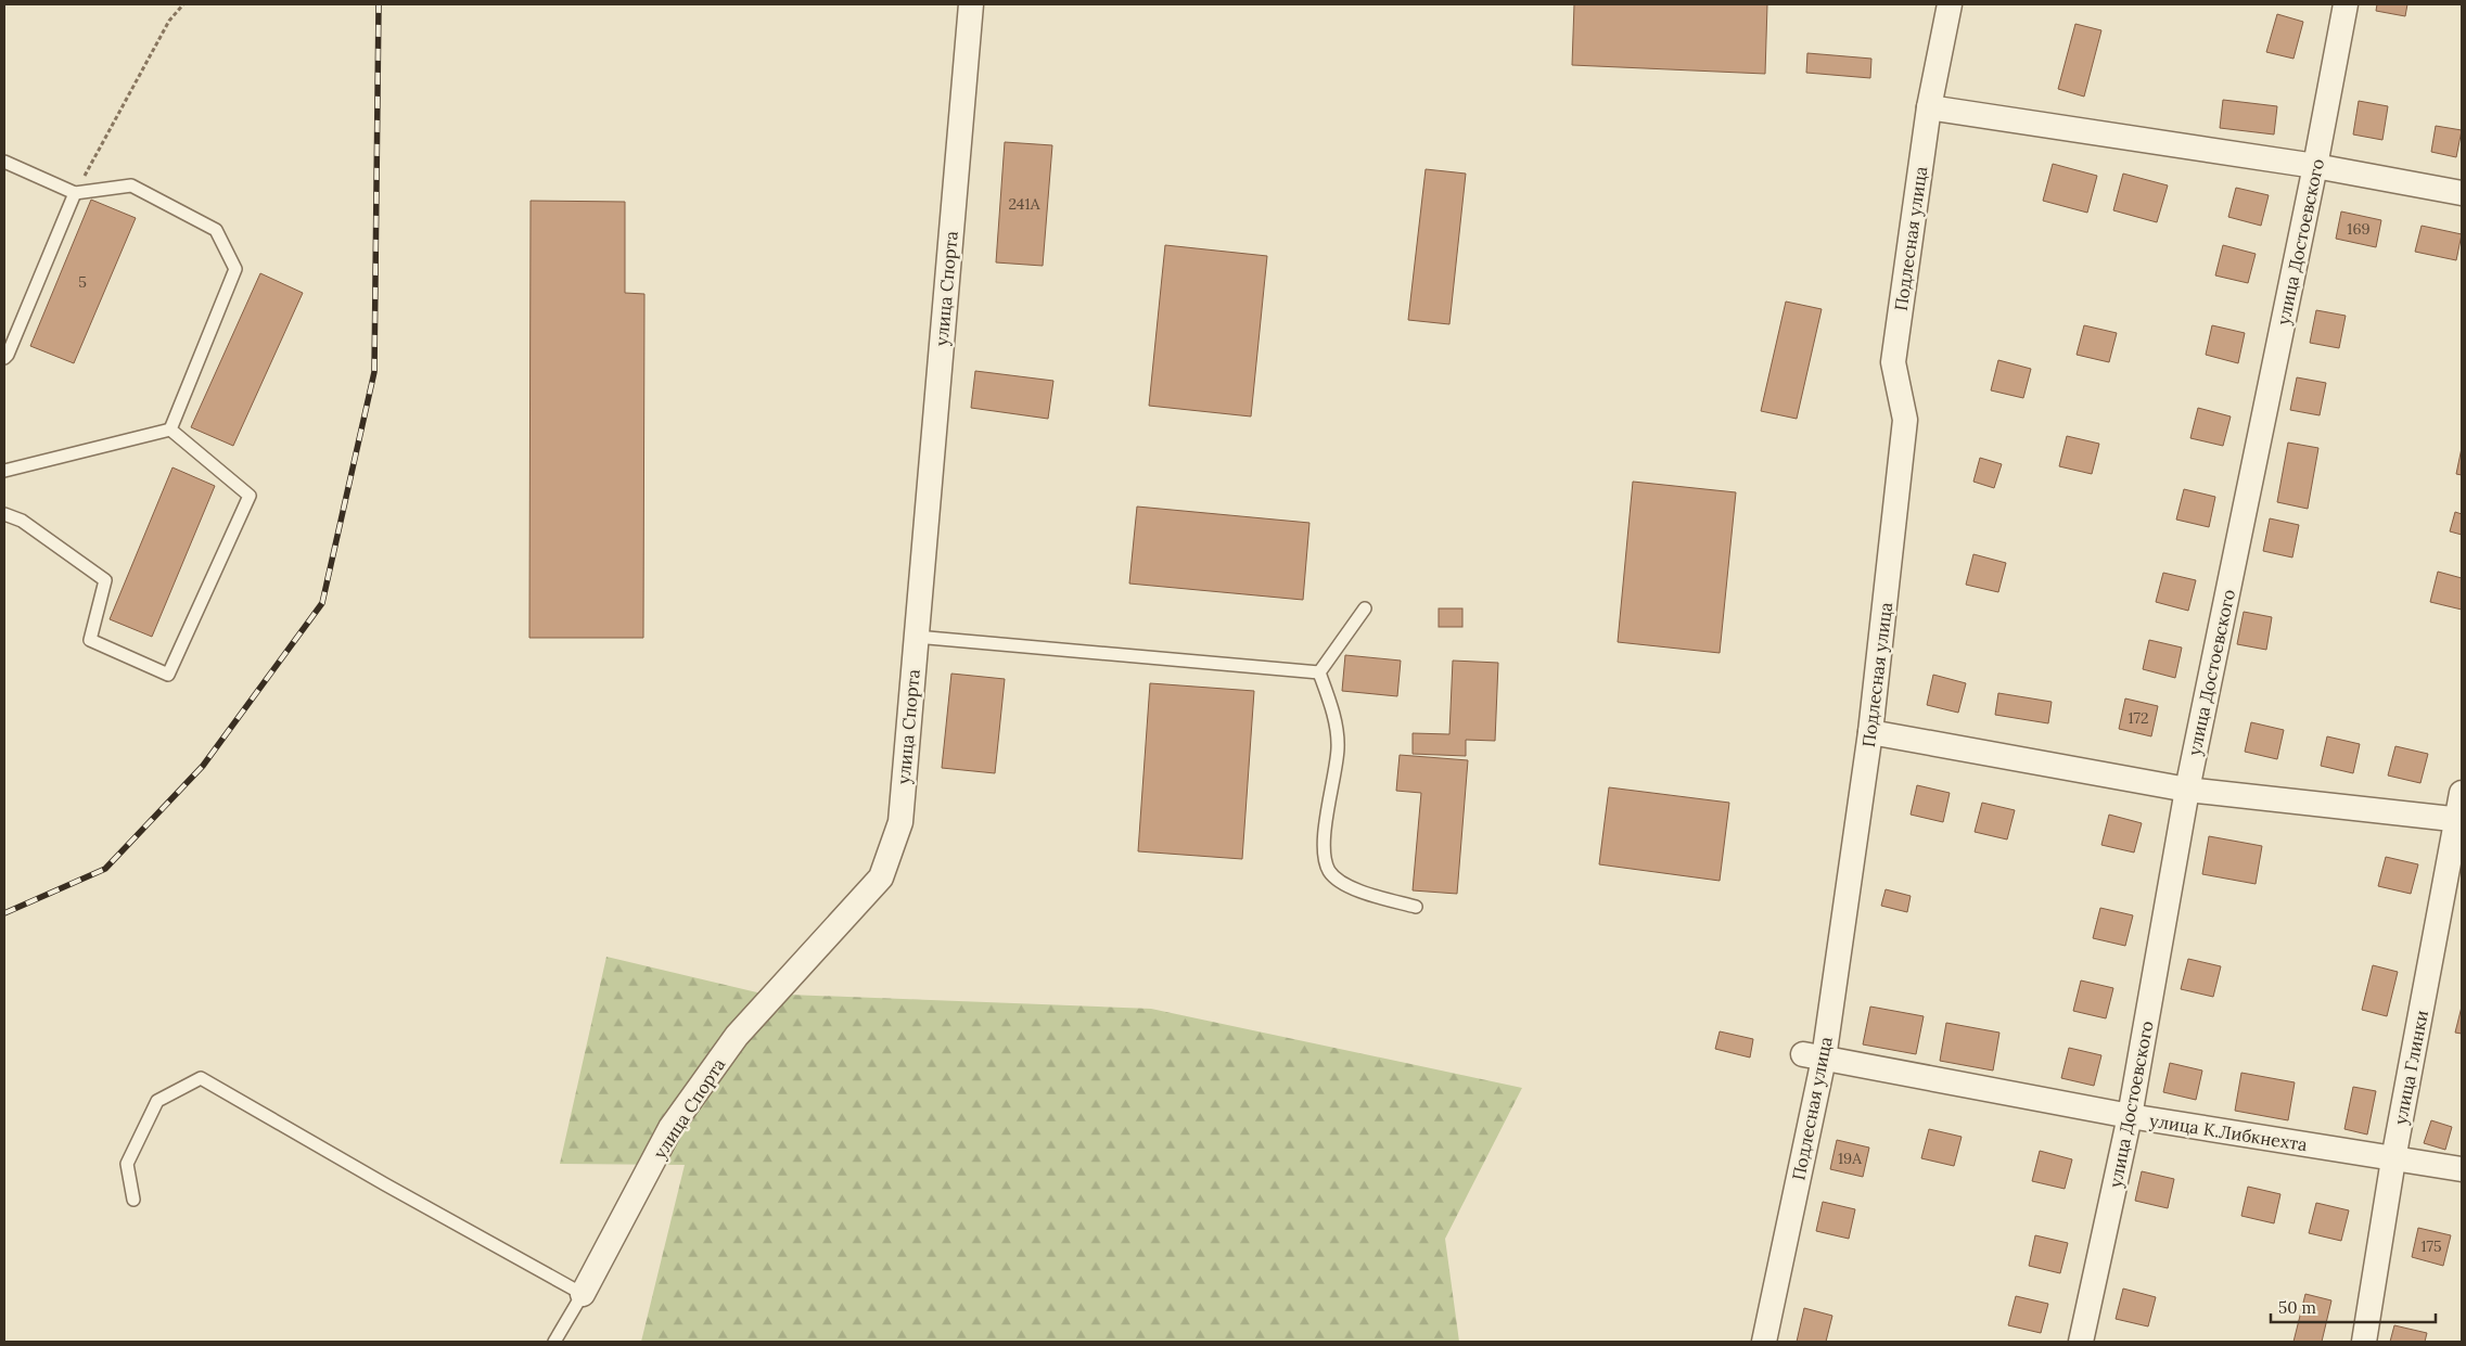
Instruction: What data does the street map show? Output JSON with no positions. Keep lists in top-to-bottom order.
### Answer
{
  "streets": {
    "street": [
      "Подлесная улица",
      "улица Достоевского",
      "улица Спорта",
      "улица Глинки",
      "улица К.Либкнехта"
    ]
  },
  "crossings": [
    ["Подлесная улица", "улица К.Либкнехта"],
    ["улица Достоевского", "улица К.Либкнехта"],
    ["улица Глинки", "улица К.Либкнехта"]
  ],
  "house_numbers": [
    "241А",
    "169",
    "5",
    "172",
    "19А",
    "175"
  ],
  "scale_bar": "50 m"
}
